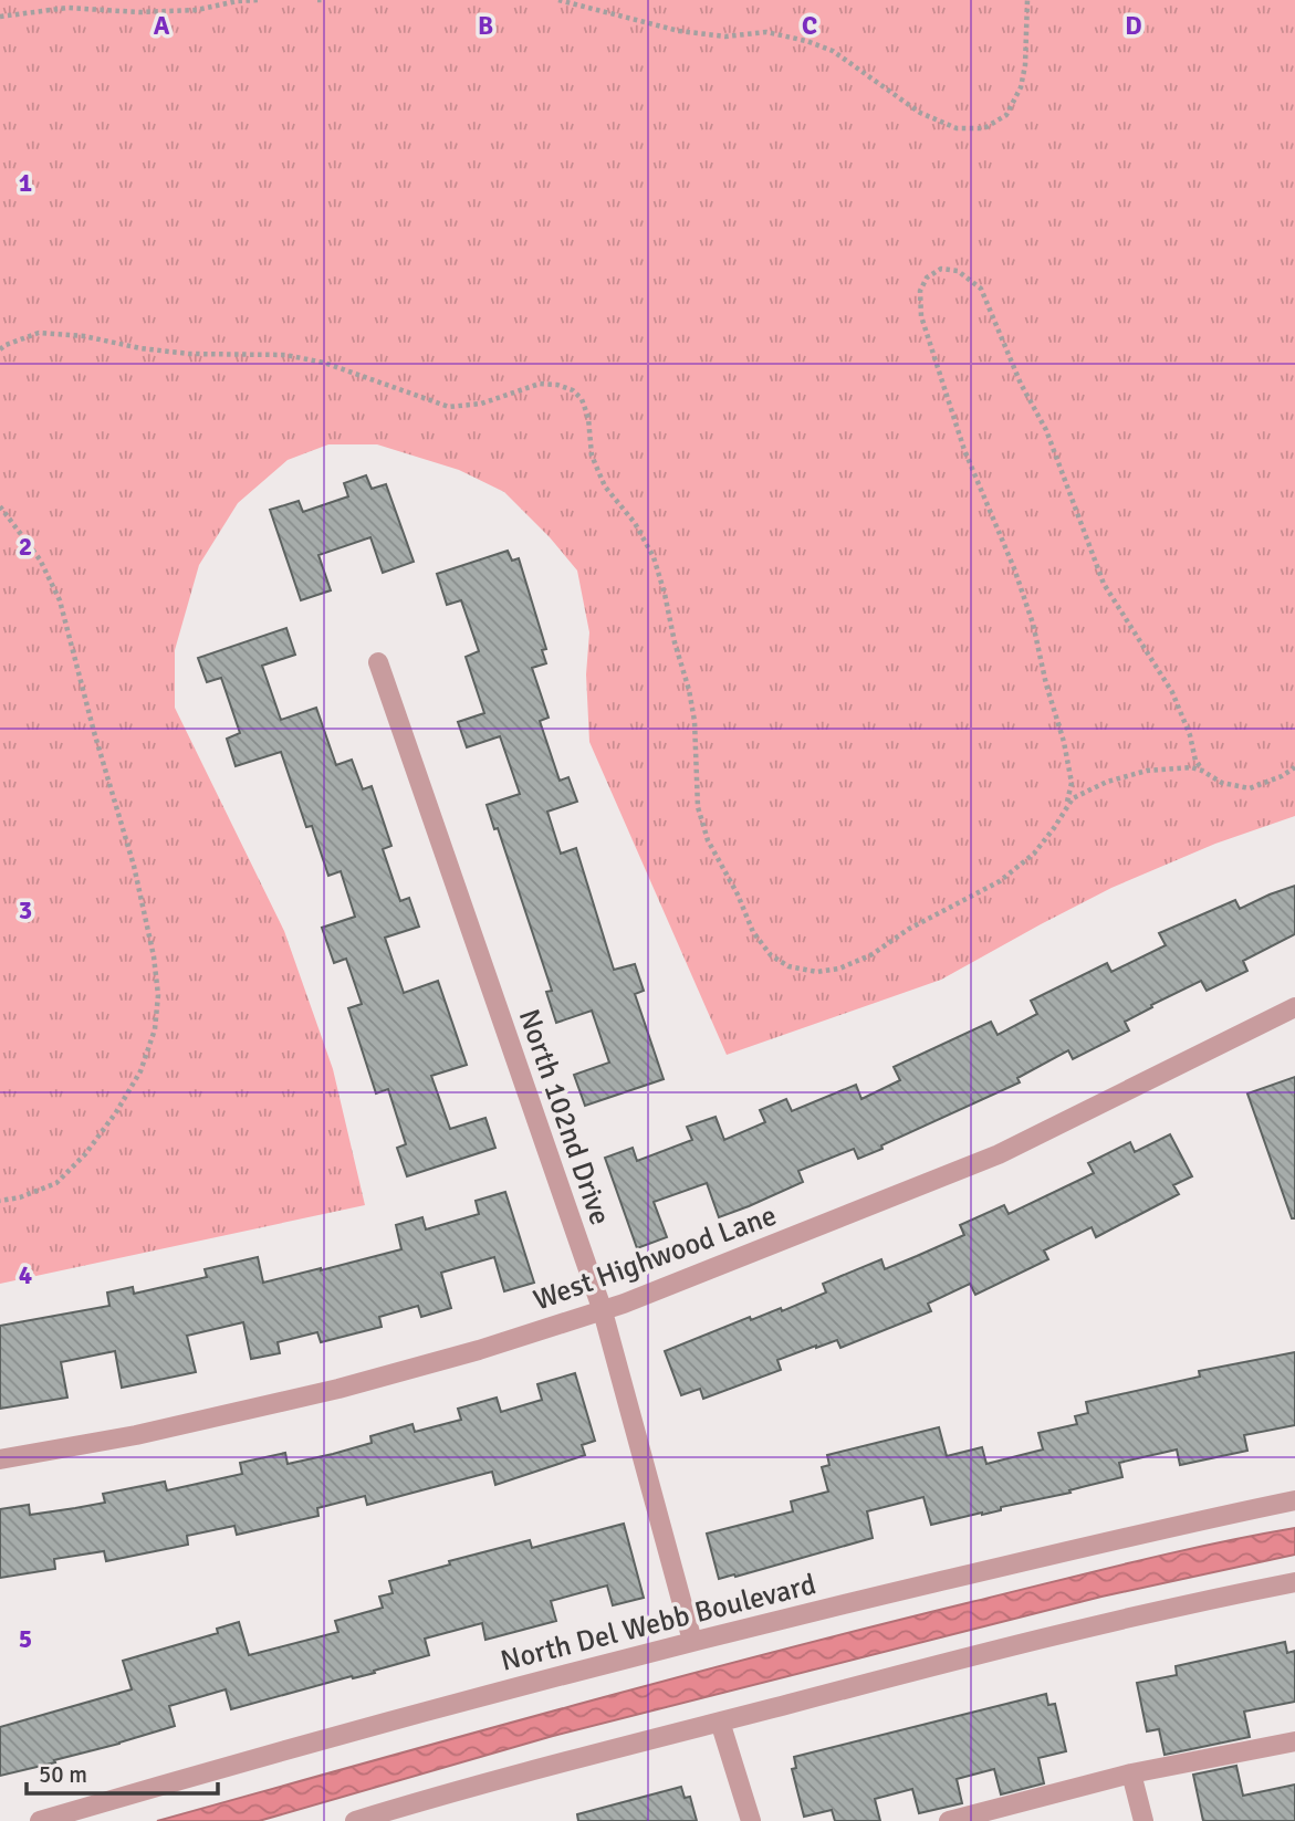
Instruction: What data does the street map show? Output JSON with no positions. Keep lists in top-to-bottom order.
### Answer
{
  "streets": {
    "street": ["North 102nd Drive", "West Highwood Lane", "North Del Webb Boulevard"]
  },
  "crossings": [
    ["North 102nd Drive", "West Highwood Lane"],
    ["North 102nd Drive", "North Del Webb Boulevard"]
  ],
  "scale_bar": "50 m",
  "grid": {
    "columns": [
      "A",
      "B",
      "C",
      "D"
    ],
    "rows": [
      "1",
      "2",
      "3",
      "4",
      "5"
    ]
  }
}
